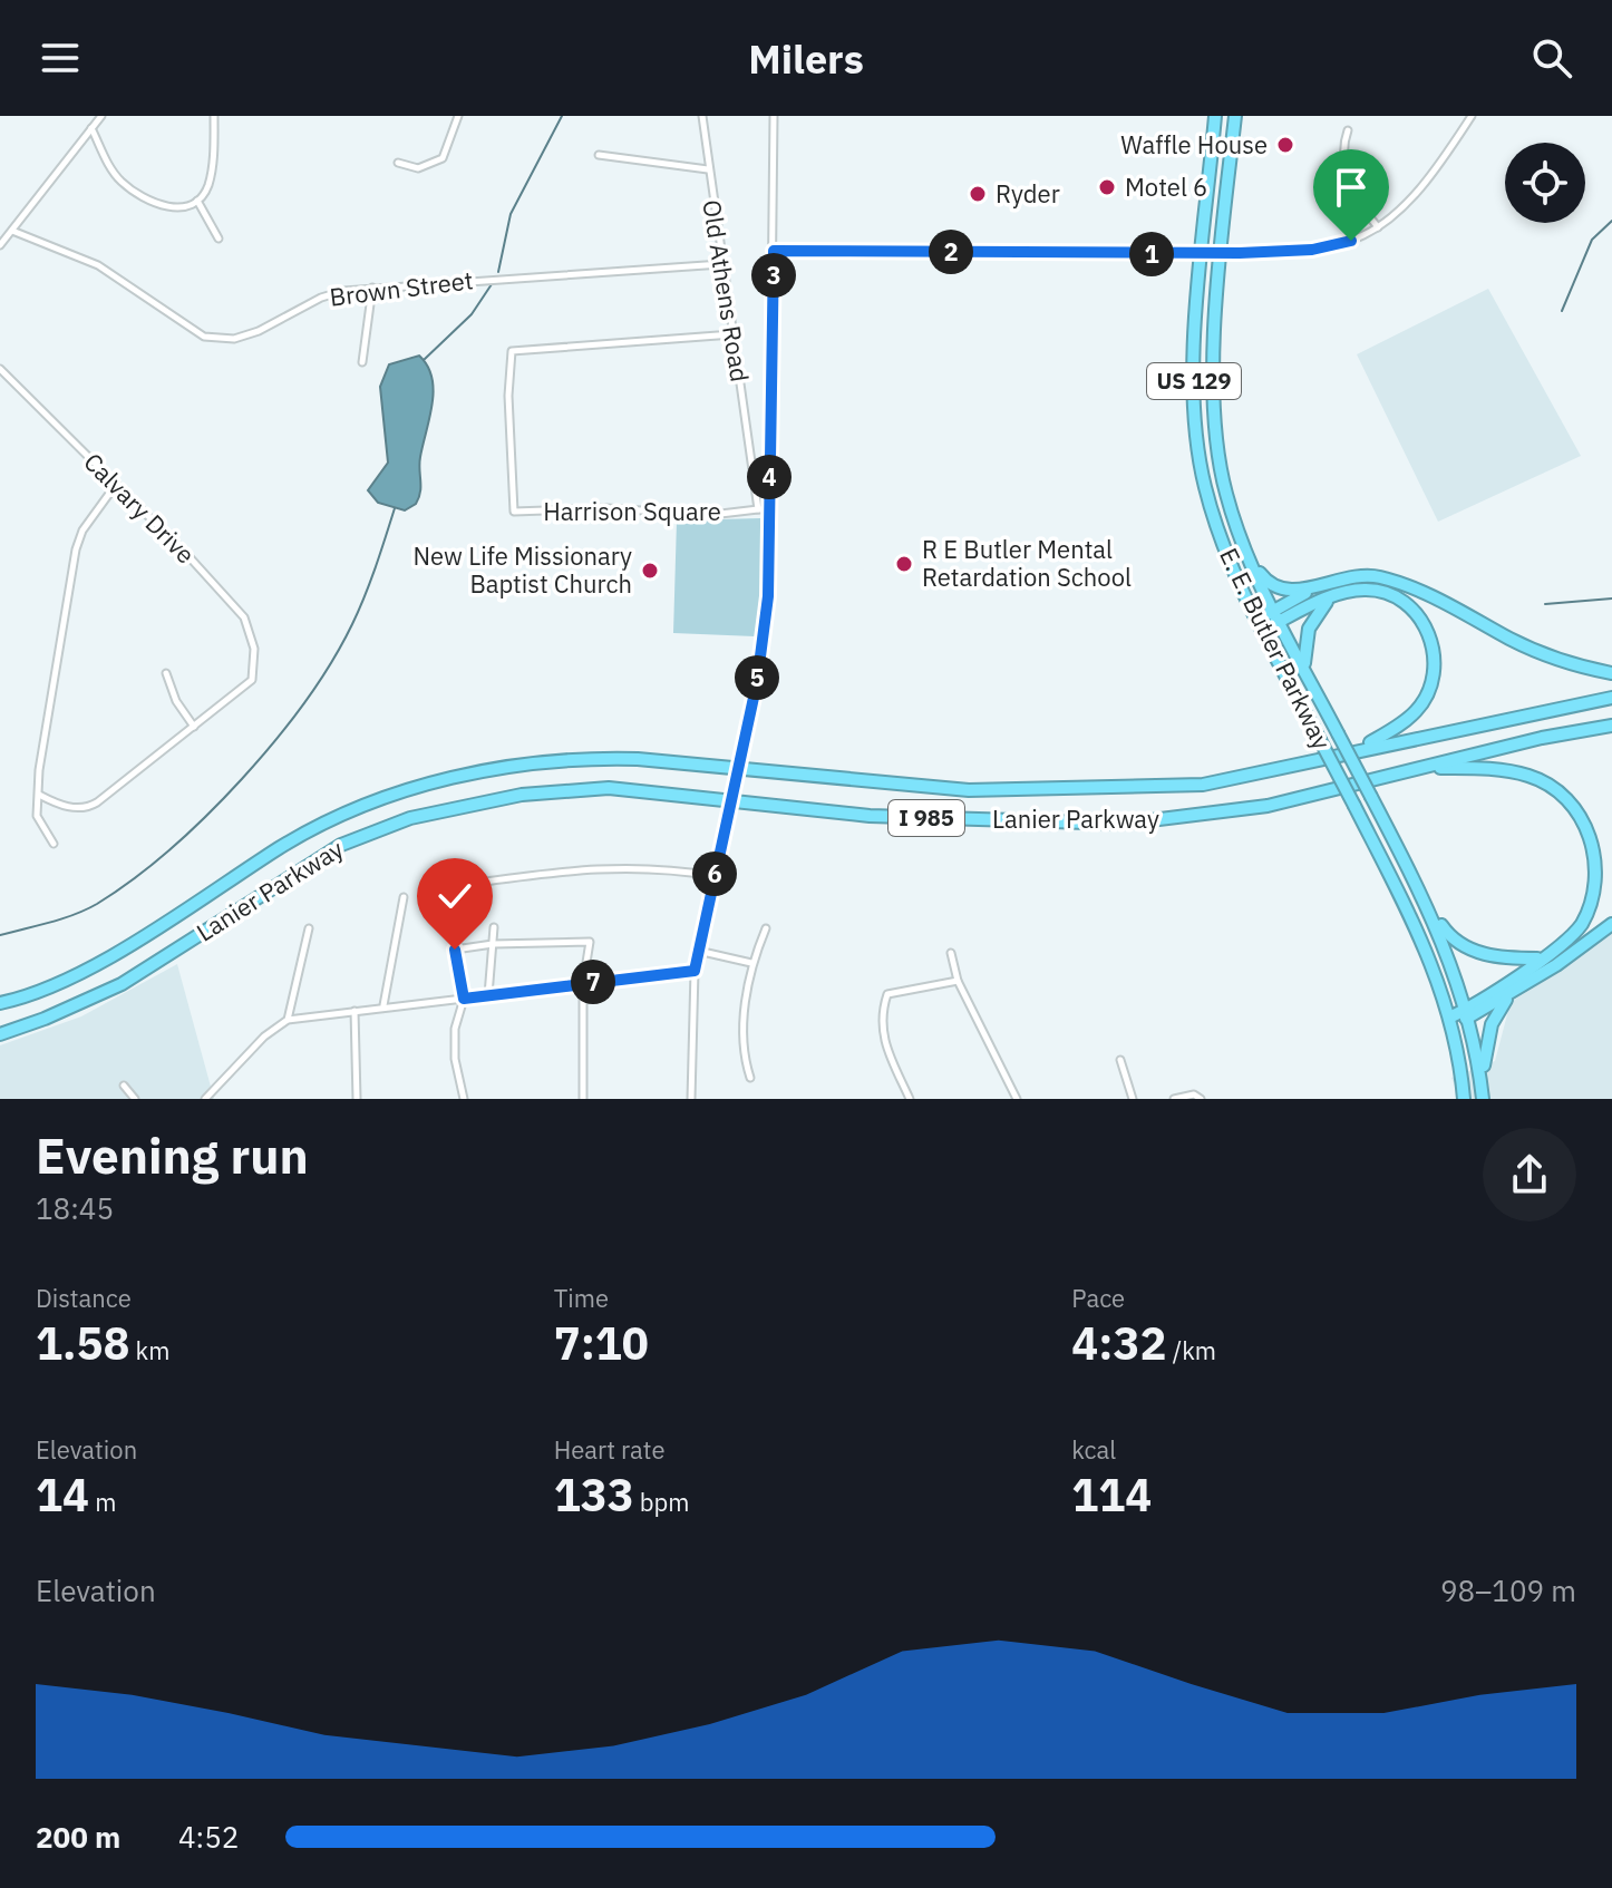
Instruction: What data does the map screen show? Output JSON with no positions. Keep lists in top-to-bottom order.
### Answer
{
  "streets": {
    "highway": [
      "US 129",
      "E. E. Butler Parkway",
      "I 985",
      "Lanier Parkway"
    ],
    "street": [
      "Brown Street",
      "Old Athens Road",
      "Calvary Drive",
      "Harrison Square"
    ]
  },
  "crossings": [
    ["Brown Street", "Old Athens Road"],
    ["Old Athens Road", "Harrison Square"],
    ["US 129", "E. E. Butler Parkway"]
  ],
  "places": [
    "Waffle House",
    "Motel 6",
    "Ryder",
    "R E Butler Mental Retardation School",
    "New Life Missionary Baptist Church"
  ],
  "page": {
    "header": "Milers",
    "pins": [
      "2",
      "1",
      "3",
      "4",
      "5",
      "6",
      "7"
    ],
    "heading": ["Evening run", "18:45"],
    "stats": [
      ["Distance", "1.58 km"],
      ["Time", "7:10"],
      ["Pace", "4:32 /km"],
      ["Elevation", "14 m"],
      ["Heart rate", "133 bpm"],
      ["kcal", "114"]
    ],
    "chart": ["Elevation", "98–109 m"],
    "list": [
      {
        "name": "200 m",
        "note": "4:52"
      }
    ]
  }
}
